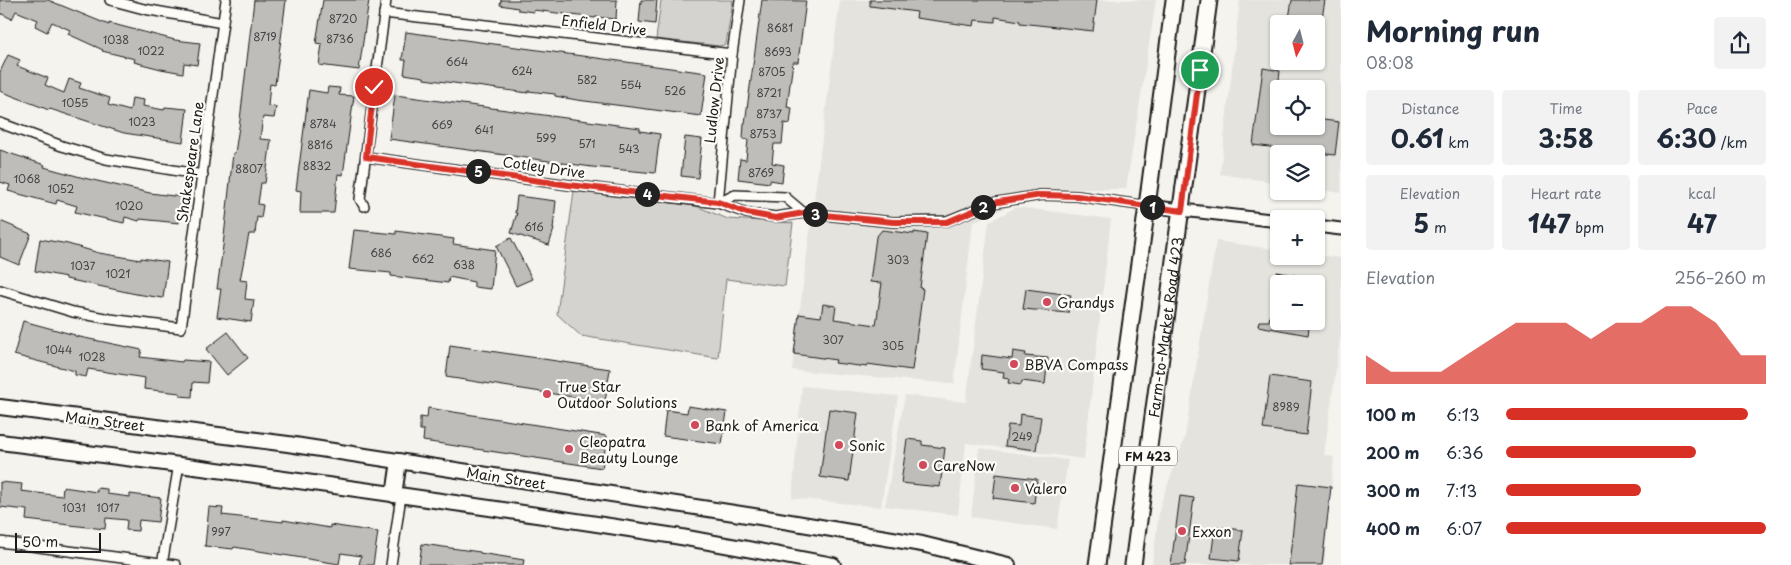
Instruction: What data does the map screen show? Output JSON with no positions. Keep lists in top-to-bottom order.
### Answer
{
  "streets": {
    "main road": ["Farm-to-Market Road 423", "Main Street", "FM 423"],
    "street": [
      "Enfield Drive",
      "Ludlow Drive",
      "Shakespeare Lane",
      "Cotley Drive"
    ]
  },
  "crossings": [
    ["Enfield Drive", "Ludlow Drive"],
    ["Ludlow Drive", "Cotley Drive"]
  ],
  "places": [
    "Grandys",
    "BBVA Compass",
    "True Star Outdoor Solutions",
    "Bank of America",
    "Sonic",
    "Cleopatra Beauty Lounge",
    "CareNow",
    "Valero",
    "Exxon"
  ],
  "house_numbers": [
    "8720",
    "8681",
    "8719",
    "8736",
    "1038",
    "1022",
    "8693",
    "664",
    "624",
    "8705",
    "582",
    "554",
    "526",
    "8721",
    "1055",
    "8737",
    "1023",
    "8784",
    "669",
    "641",
    "8753",
    "599",
    "571",
    "8816",
    "543",
    "8832",
    "8807",
    "8769",
    "1068",
    "1052",
    "1020",
    "616",
    "686",
    "662",
    "303",
    "638",
    "1037",
    "1021",
    "307",
    "305",
    "1044",
    "1028",
    "8989",
    "249",
    "1031",
    "1017",
    "997"
  ],
  "scale_bar": "50 m",
  "north": "bottom",
  "page": {
    "heading": ["Morning run", "08:08"],
    "map_buttons": ["+", "−"],
    "stats": [
      ["Distance", "0.61 km"],
      ["Time", "3:58"],
      ["Pace", "6:30 /km"],
      ["Elevation", "5 m"],
      ["Heart rate", "147 bpm"],
      ["kcal", "47"]
    ],
    "pins": [
      "5",
      "4",
      "1",
      "2",
      "3"
    ],
    "chart": ["Elevation", "256–260 m"],
    "list": [
      {
        "name": "100 m",
        "note": "6:13"
      },
      {
        "name": "200 m",
        "note": "6:36"
      },
      {
        "name": "300 m",
        "note": "7:13"
      },
      {
        "name": "400 m",
        "note": "6:07"
      }
    ],
    "scale": "50 m"
  }
}
